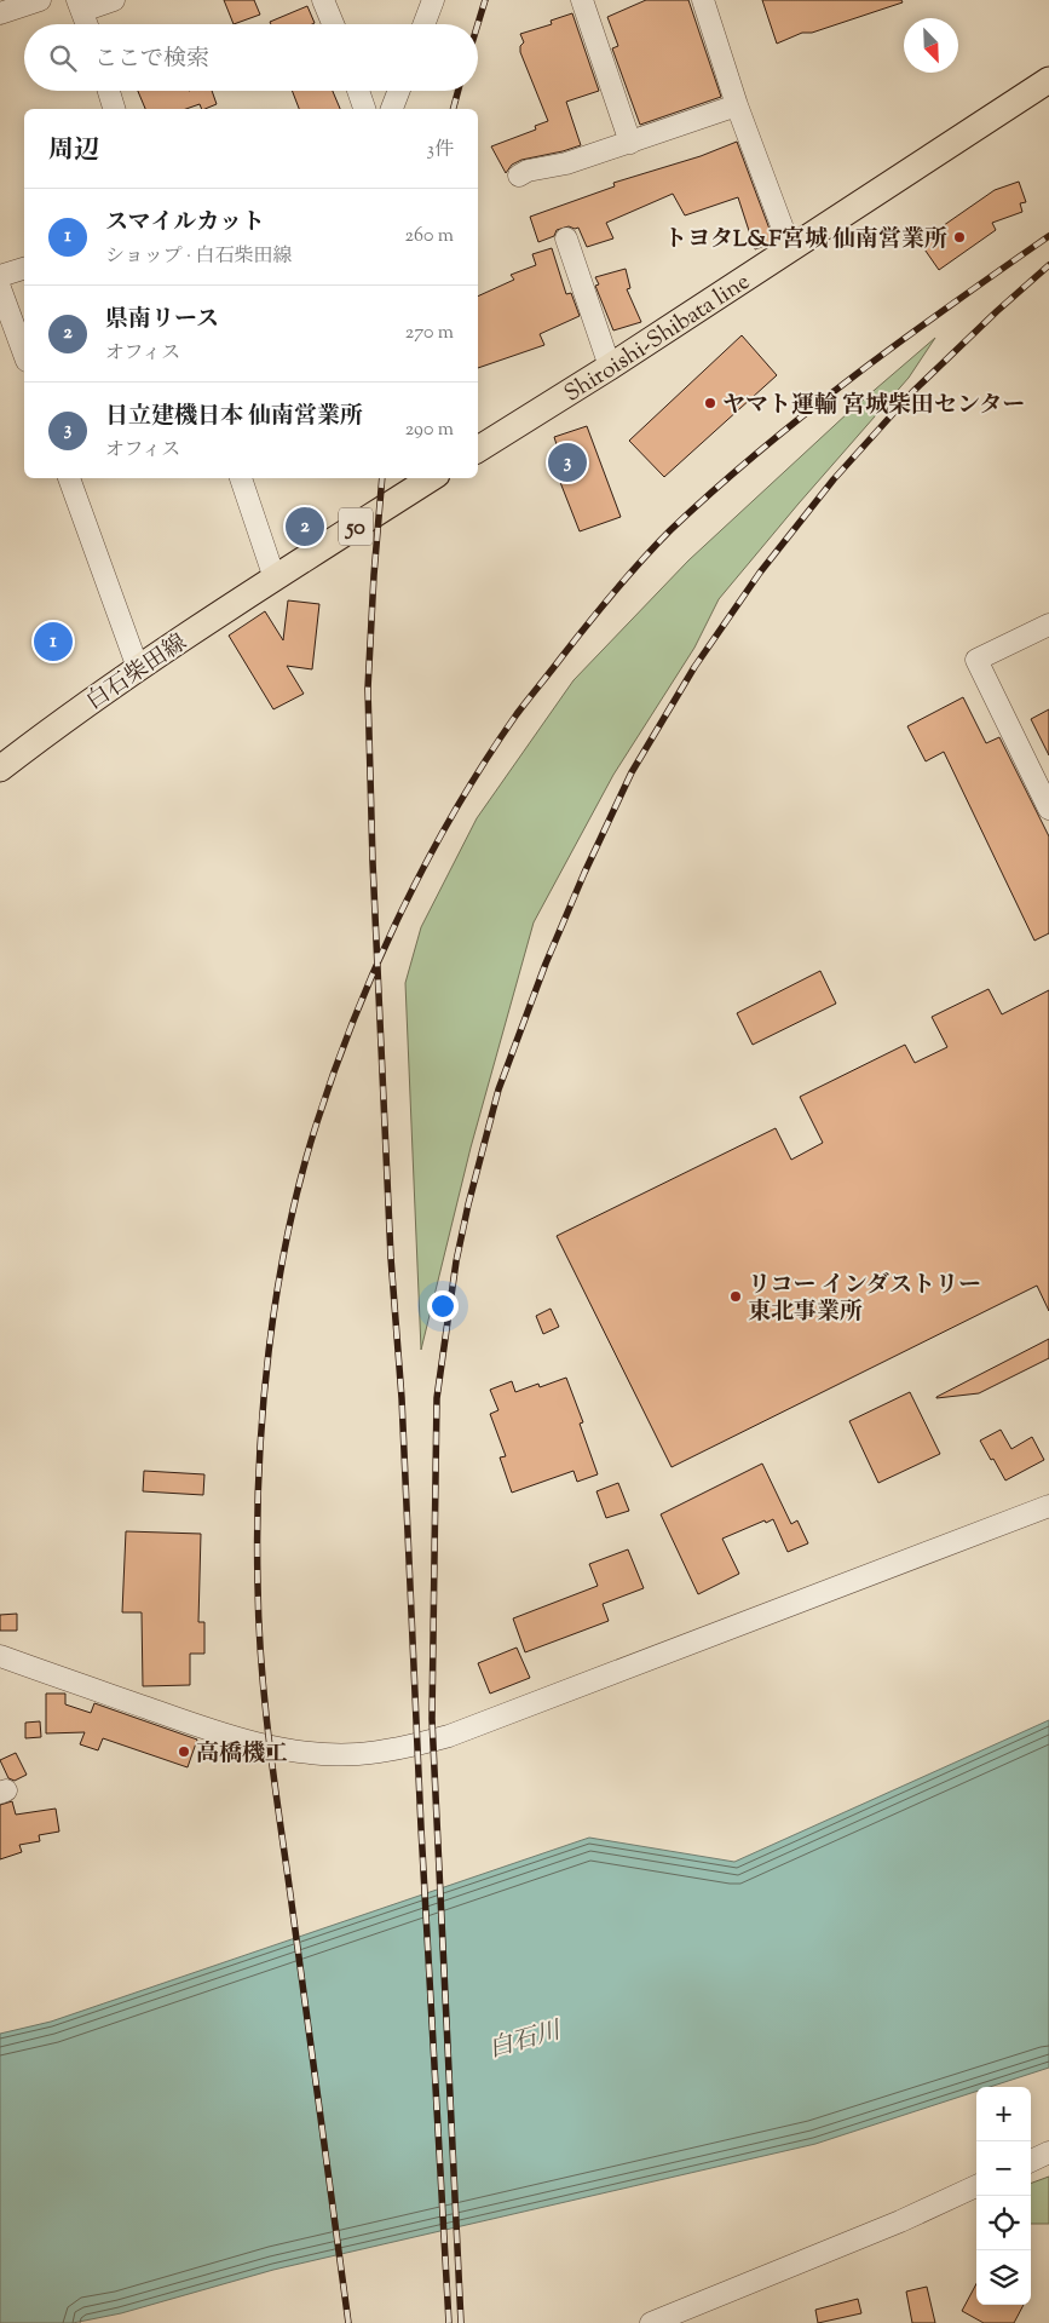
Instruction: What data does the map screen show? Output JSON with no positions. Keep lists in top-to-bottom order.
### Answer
{
  "streets": {
    "main road": ["Shiroishi-Shibata line", "50", "白石柴田線"]
  },
  "crossings": [
    ["50", "白石柴田線"]
  ],
  "water": ["白石川"],
  "places": [
    "トヨタL&F宮城 仙南営業所",
    "ヤマト運輸 宮城柴田センター",
    "リコー インダストリー 東北事業所",
    "高橋機工"
  ],
  "north": "bottom right",
  "page": {
    "search": "ここで検索",
    "heading": ["周辺", "3件"],
    "list": [
      {
        "mark": "1",
        "name": "スマイルカット",
        "note": "ショップ · 白石柴田線",
        "value": "260 m"
      },
      {
        "mark": "2",
        "name": "県南リース",
        "note": "オフィス",
        "value": "270 m"
      },
      {
        "mark": "3",
        "name": "日立建機日本 仙南営業所",
        "note": "オフィス",
        "value": "290 m"
      }
    ],
    "pins": ["3", "2", "1"],
    "map_buttons": ["+", "−"]
  }
}
